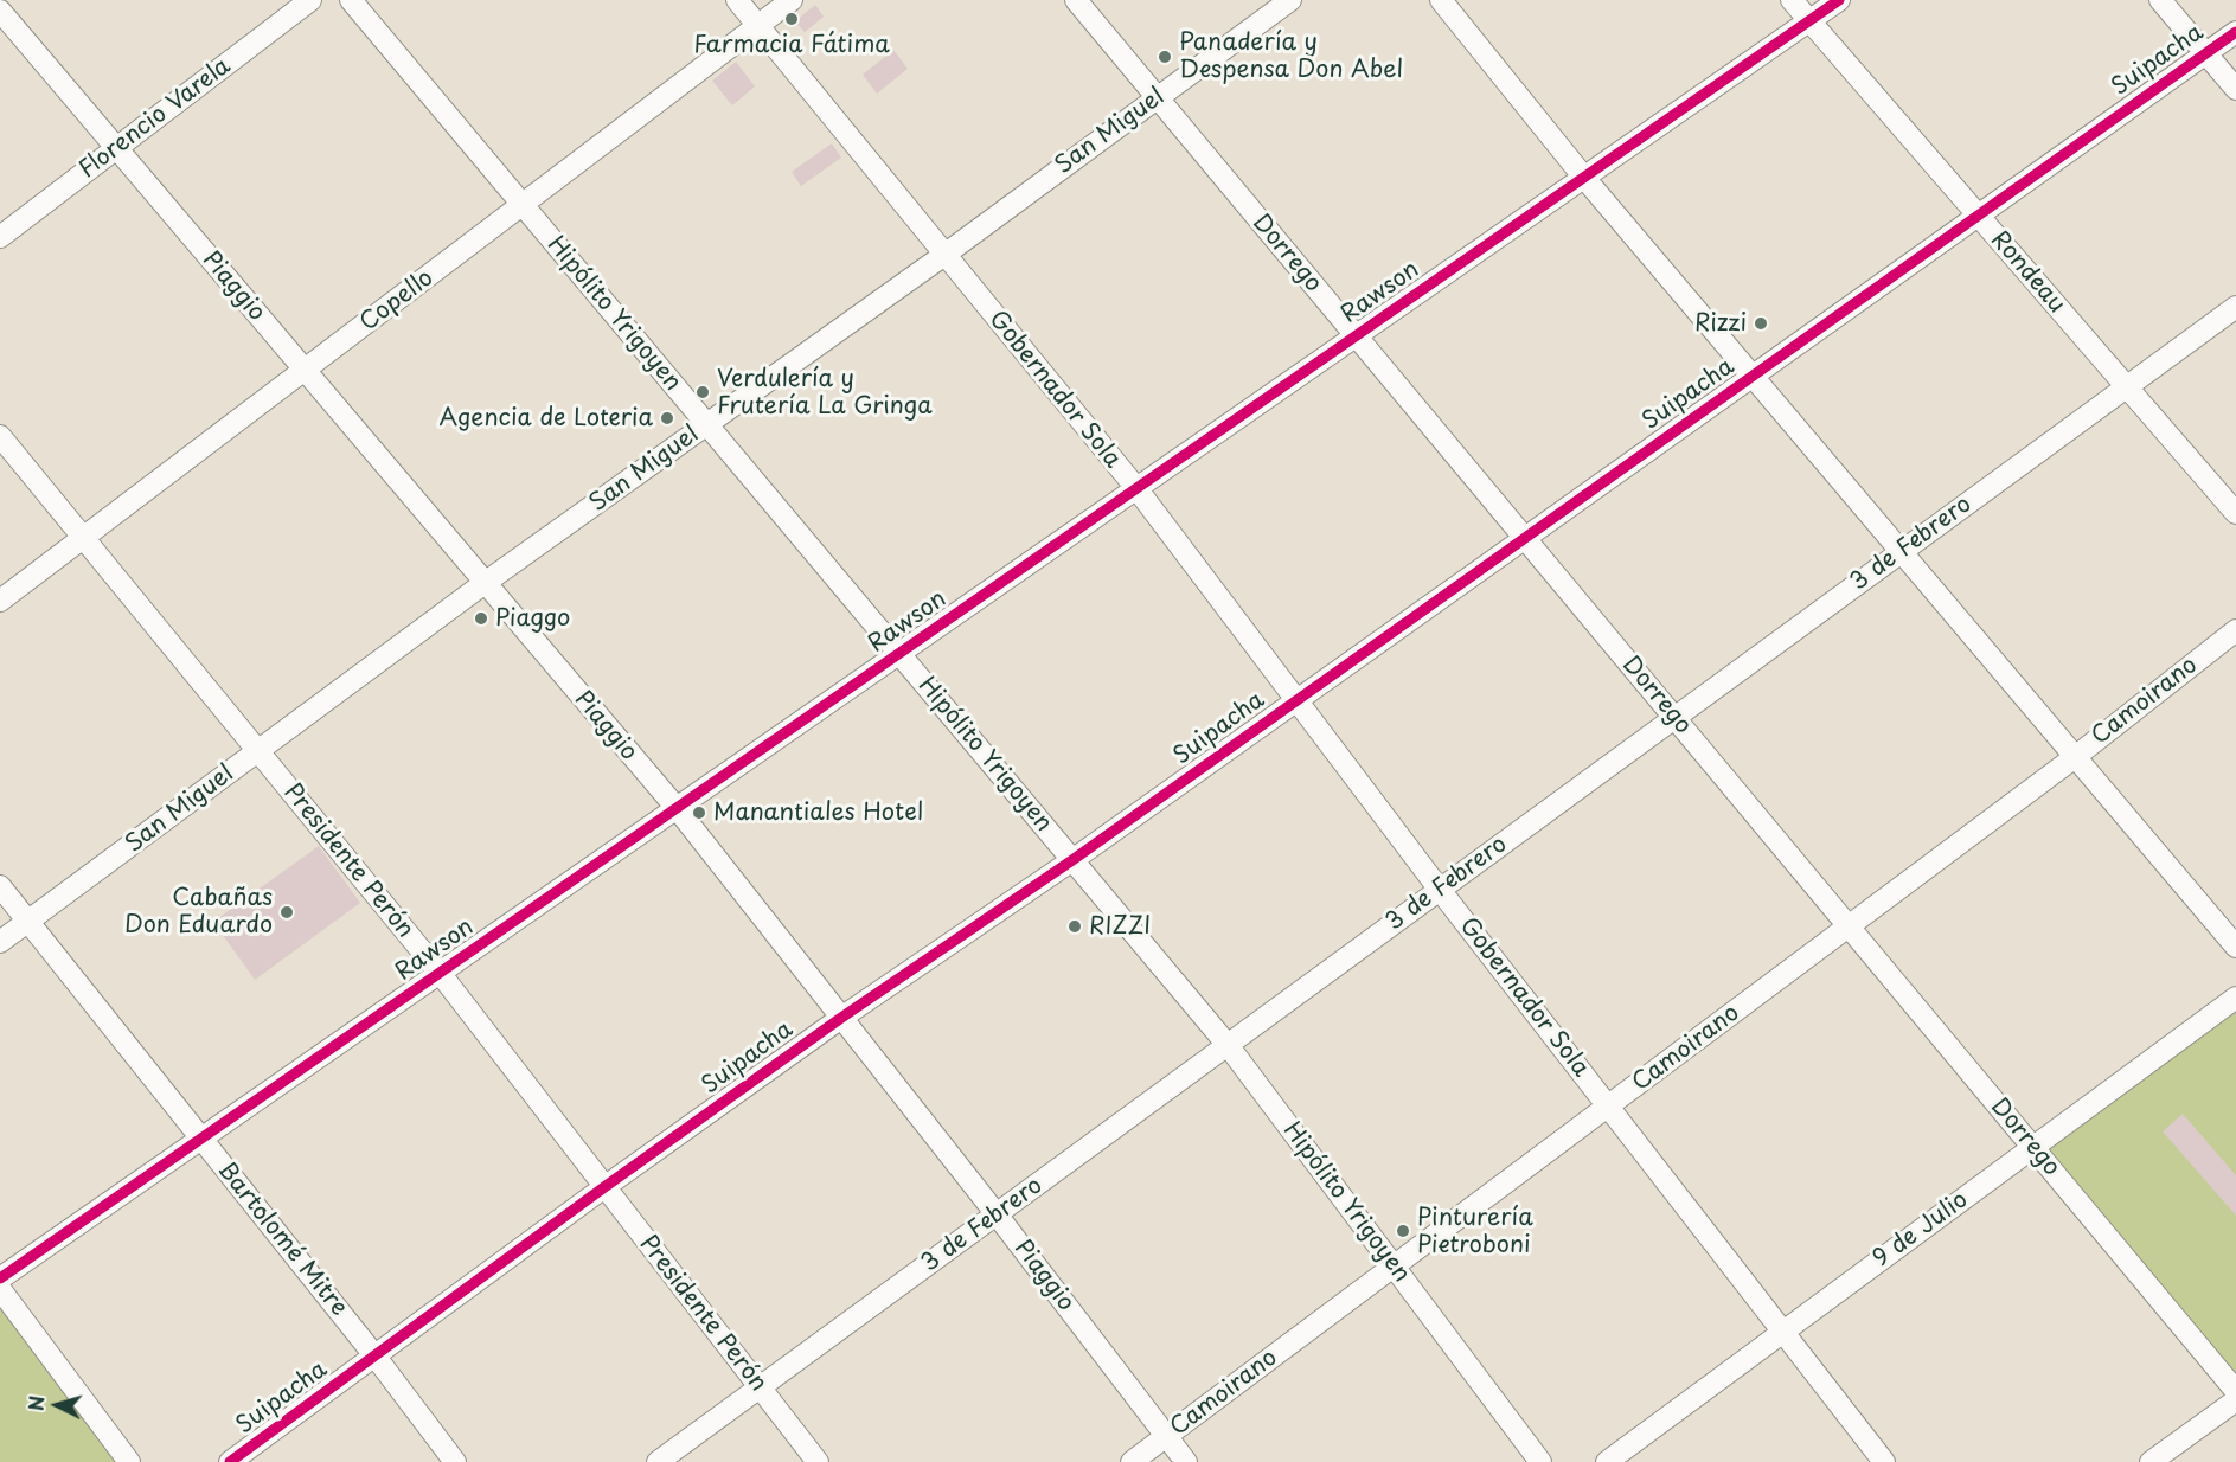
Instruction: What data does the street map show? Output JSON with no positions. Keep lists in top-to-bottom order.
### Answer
{
  "streets": {
    "street": [
      "Suipacha",
      "Florencio Varela",
      "San Miguel",
      "Dorrego",
      "Rondeau",
      "Piaggio",
      "Rawson",
      "Copello",
      "Hipólito Yrigoyen",
      "Gobernador Sola",
      "3 de Febrero",
      "Camoirano",
      "Presidente Perón",
      "9 de Julio",
      "Bartolomé Mitre"
    ]
  },
  "crossings": [
    ["Suipacha", "Dorrego"],
    ["Suipacha", "Rondeau"],
    ["Suipacha", "Piaggio"],
    ["Suipacha", "Hipólito Yrigoyen"],
    ["Suipacha", "Gobernador Sola"],
    ["Suipacha", "Presidente Perón"],
    ["Suipacha", "Bartolomé Mitre"],
    ["Florencio Varela", "Piaggio"],
    ["San Miguel", "Dorrego"],
    ["San Miguel", "Piaggio"],
    ["San Miguel", "Hipólito Yrigoyen"],
    ["San Miguel", "Gobernador Sola"],
    ["San Miguel", "Presidente Perón"],
    ["San Miguel", "Bartolomé Mitre"],
    ["Dorrego", "Rawson"],
    ["Dorrego", "3 de Febrero"],
    ["Dorrego", "Camoirano"],
    ["Dorrego", "9 de Julio"],
    ["Rondeau", "Rawson"],
    ["Rondeau", "3 de Febrero"],
    ["Piaggio", "Rawson"],
    ["Piaggio", "Copello"],
    ["Piaggio", "3 de Febrero"],
    ["Piaggio", "Camoirano"],
    ["Rawson", "Hipólito Yrigoyen"],
    ["Rawson", "Gobernador Sola"],
    ["Rawson", "Presidente Perón"],
    ["Rawson", "Bartolomé Mitre"],
    ["Copello", "Hipólito Yrigoyen"],
    ["Copello", "Gobernador Sola"],
    ["Copello", "Presidente Perón"],
    ["Hipólito Yrigoyen", "3 de Febrero"],
    ["Hipólito Yrigoyen", "Camoirano"],
    ["Gobernador Sola", "3 de Febrero"],
    ["Gobernador Sola", "Camoirano"],
    ["Gobernador Sola", "9 de Julio"],
    ["3 de Febrero", "Presidente Perón"]
  ],
  "places": [
    "Farmacia Fátima",
    "Panadería y Despensa Don Abel",
    "Rizzi",
    "Verdulería y Frutería La Gringa",
    "Agencia de Loteria",
    "Piaggo",
    "Manantiales Hotel",
    "Cabañas Don Eduardo",
    "RIZZI",
    "Pinturería Pietroboni"
  ],
  "north": "left"
}
